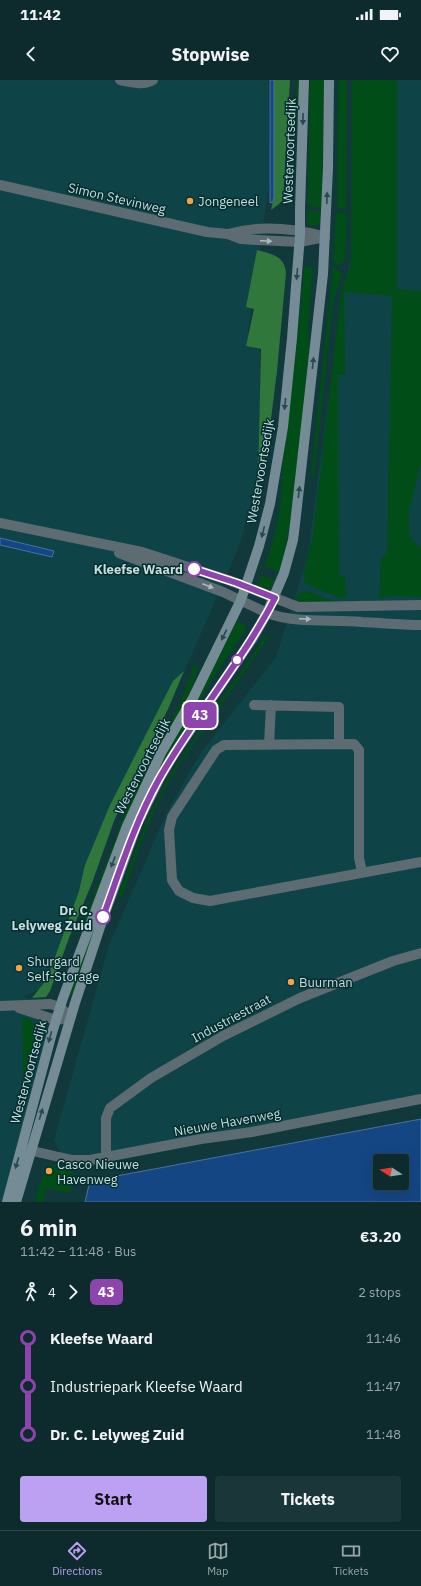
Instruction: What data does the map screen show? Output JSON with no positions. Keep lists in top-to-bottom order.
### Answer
{
  "streets": {
    "main road": ["Westervoortsedijk"],
    "street": ["Simon Stevinweg", "Industriestraat", "Nieuwe Havenweg"]
  },
  "crossings": [
    ["Westervoortsedijk", "Simon Stevinweg"],
    ["Westervoortsedijk", "Nieuwe Havenweg"],
    ["Industriestraat", "Nieuwe Havenweg"]
  ],
  "places": [
    "Jongeneel",
    "Kleefse Waard",
    "Dr. C. Lelyweg Zuid",
    "Shurgard Self-Storage",
    "Buurman",
    "Casco Nieuwe Havenweg"
  ],
  "lines": ["bus line 43"],
  "north": "left",
  "page": {
    "status": "11:42",
    "header": "Stopwise",
    "on_map": "43",
    "heading": ["6 min", "11:42 – 11:48 · Bus", "€3.20"],
    "legs": ["4", "43", "2 stops"],
    "list": [
      {
        "name": "Kleefse Waard",
        "value": "11:46"
      },
      {
        "name": "Industriepark Kleefse Waard",
        "value": "11:47"
      },
      {
        "name": "Dr. C. Lelyweg Zuid",
        "value": "11:48"
      }
    ],
    "buttons": ["Start", "Tickets"],
    "tabs": ["Directions", "Map", "Tickets"]
  }
}
